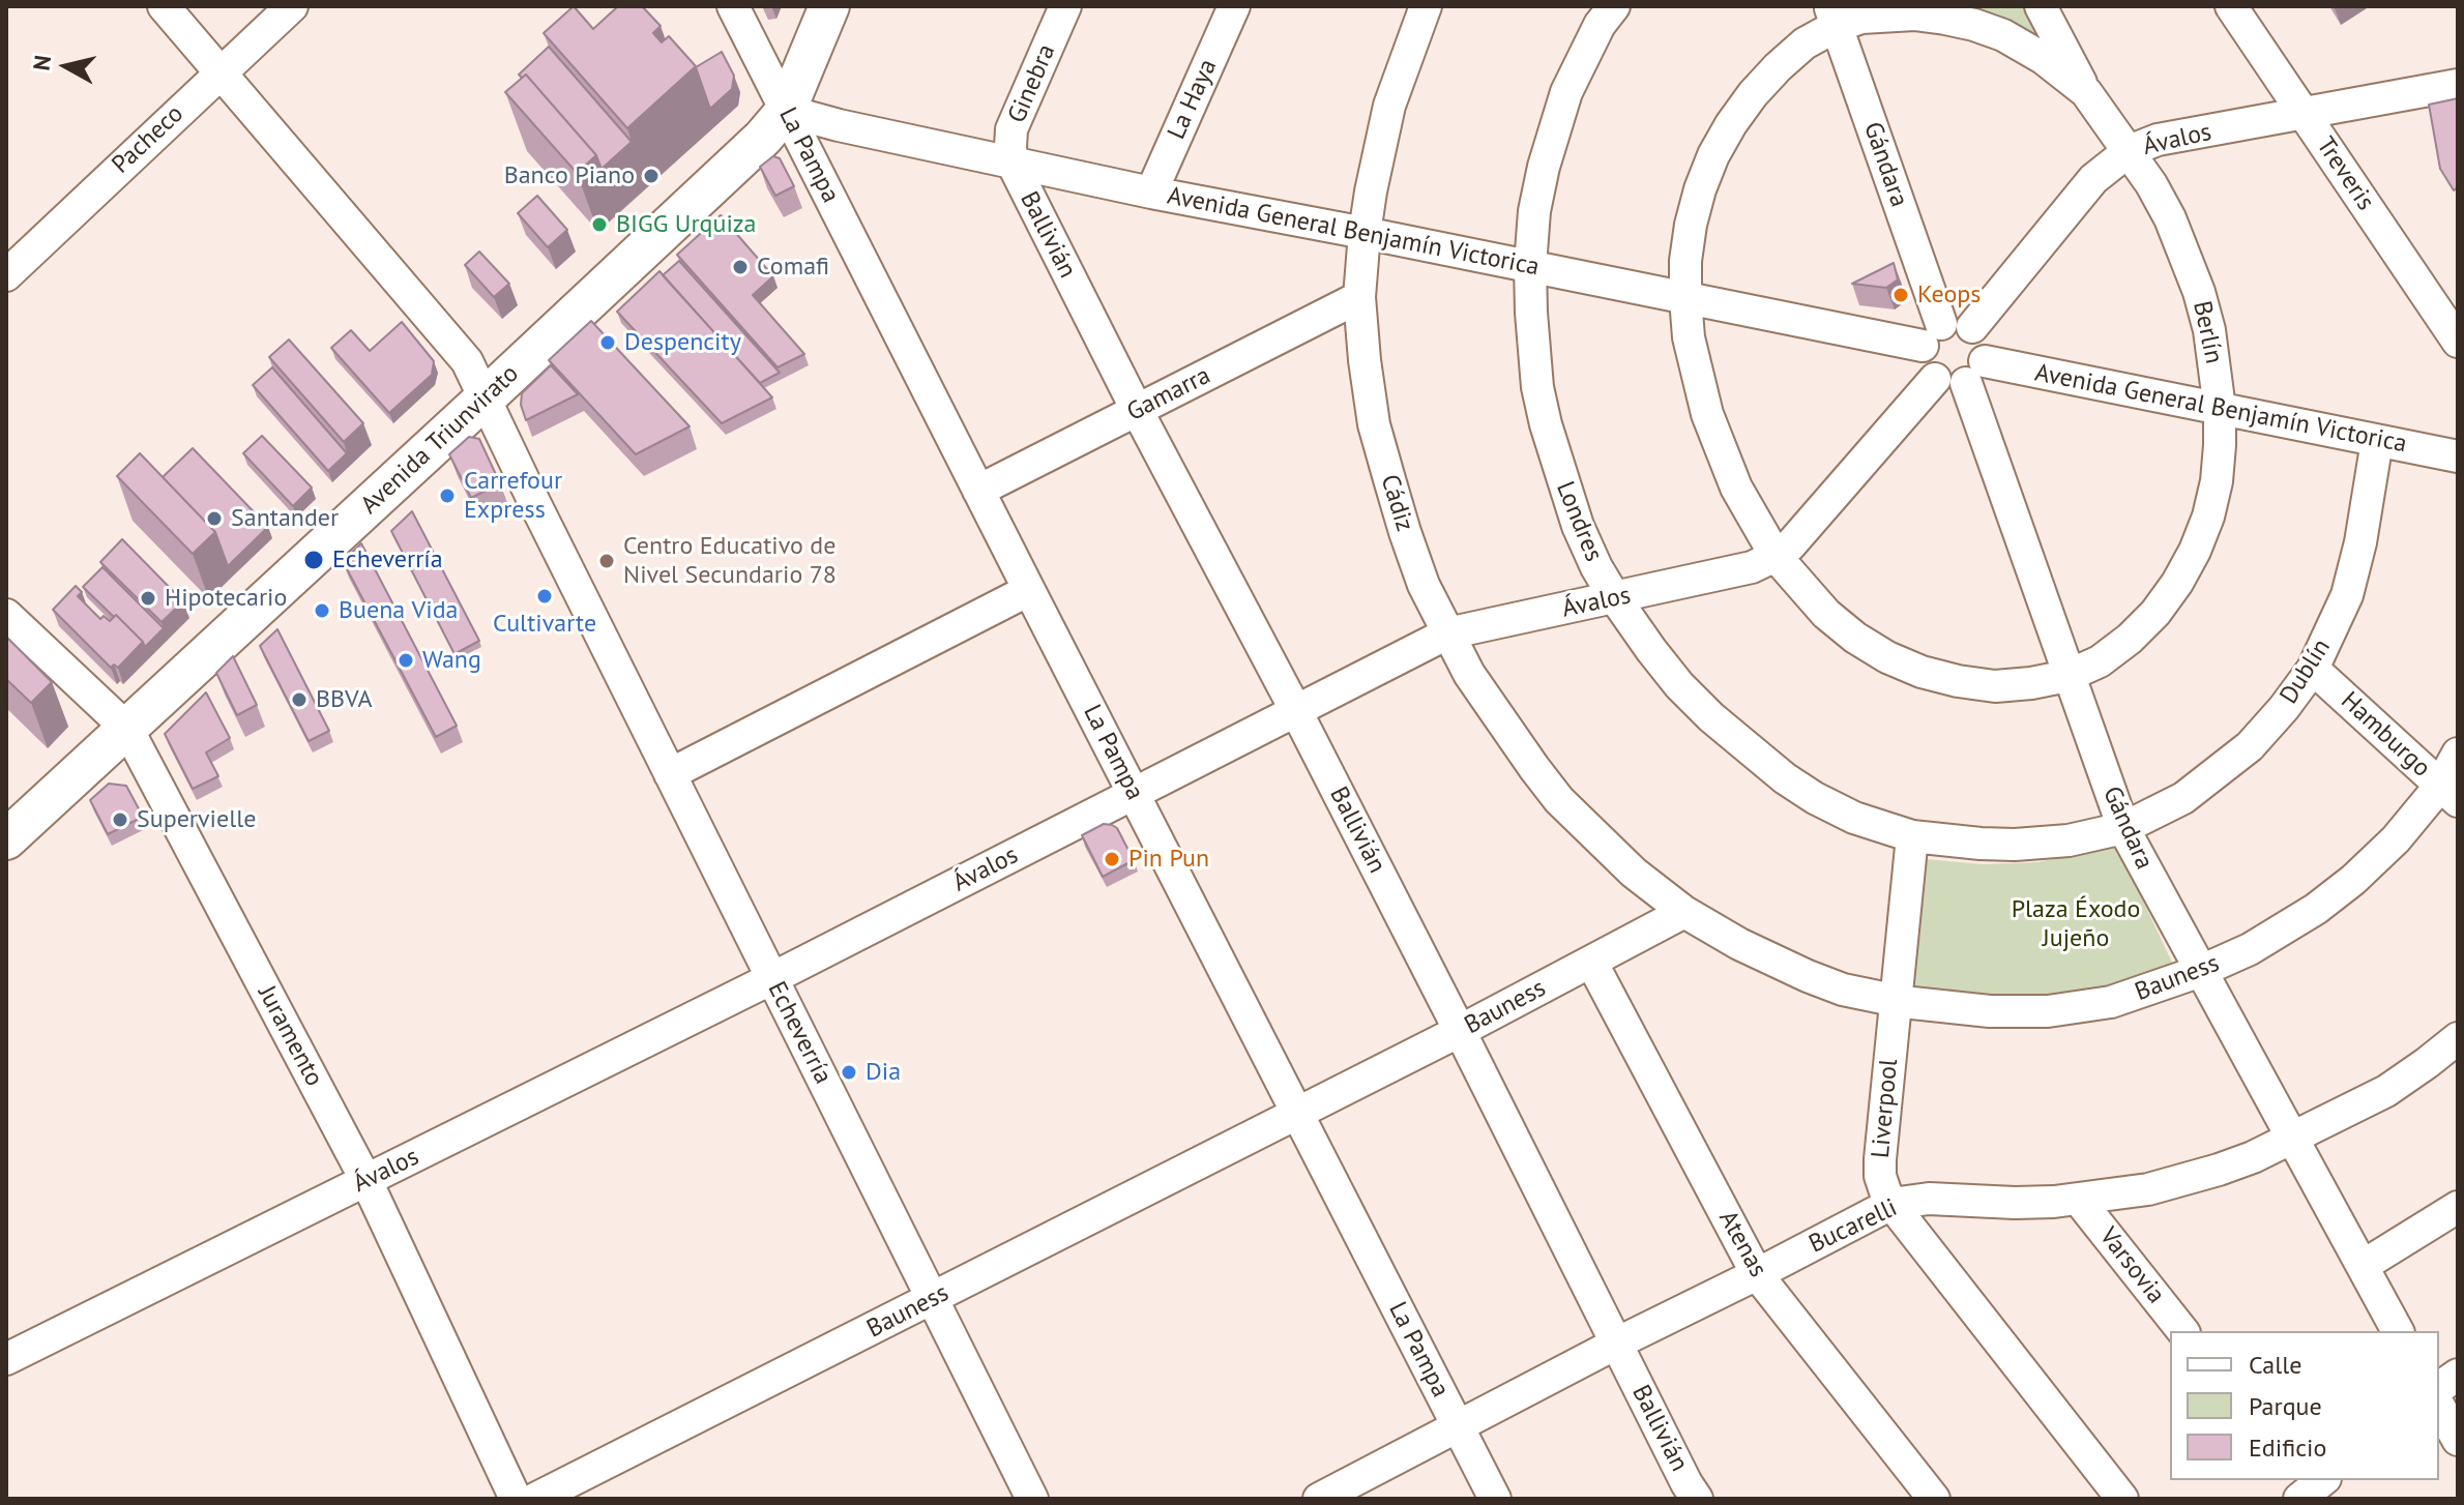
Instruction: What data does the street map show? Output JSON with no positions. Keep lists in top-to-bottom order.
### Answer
{
  "streets": {
    "main road": ["Avenida Triunvirato"],
    "street": [
      "Ginebra",
      "La Haya",
      "Pacheco",
      "Ávalos",
      "La Pampa",
      "Gándara",
      "Treveris",
      "Avenida General Benjamín Victorica",
      "Ballivián",
      "Berlín",
      "Gamarra",
      "Cádiz",
      "Londres",
      "Dublín",
      "Hamburgo",
      "Bauness",
      "Echeverría",
      "Juramento",
      "Liverpool",
      "Bucarelli",
      "Atenas",
      "Varsovia"
    ]
  },
  "crossings": [
    ["Ginebra", "Avenida General Benjamín Victorica"],
    ["Ginebra", "Ballivián"],
    ["La Haya", "Avenida General Benjamín Victorica"],
    ["Pacheco", "Echeverría"],
    ["Ávalos", "La Pampa"],
    ["Ávalos", "Gándara"],
    ["Ávalos", "Treveris"],
    ["Ávalos", "Avenida General Benjamín Victorica"],
    ["Ávalos", "Ballivián"],
    ["Ávalos", "Berlín"],
    ["Ávalos", "Cádiz"],
    ["Ávalos", "Londres"],
    ["Ávalos", "Echeverría"],
    ["Ávalos", "Juramento"],
    ["La Pampa", "Avenida General Benjamín Victorica"],
    ["La Pampa", "Gamarra"],
    ["La Pampa", "Avenida Triunvirato"],
    ["La Pampa", "Bauness"],
    ["La Pampa", "Bucarelli"],
    ["Gándara", "Avenida General Benjamín Victorica"],
    ["Gándara", "Berlín"],
    ["Gándara", "Londres"],
    ["Gándara", "Dublín"],
    ["Gándara", "Bauness"],
    ["Gándara", "Bucarelli"],
    ["Avenida General Benjamín Victorica", "Ballivián"],
    ["Avenida General Benjamín Victorica", "Berlín"],
    ["Avenida General Benjamín Victorica", "Avenida Triunvirato"],
    ["Avenida General Benjamín Victorica", "Cádiz"],
    ["Avenida General Benjamín Victorica", "Londres"],
    ["Avenida General Benjamín Victorica", "Dublín"],
    ["Ballivián", "Gamarra"],
    ["Ballivián", "Bauness"],
    ["Ballivián", "Bucarelli"],
    ["Gamarra", "Cádiz"],
    ["Avenida Triunvirato", "Echeverría"],
    ["Avenida Triunvirato", "Juramento"],
    ["Cádiz", "Bauness"],
    ["Londres", "Dublín"],
    ["Londres", "Liverpool"],
    ["Dublín", "Hamburgo"],
    ["Hamburgo", "Bauness"],
    ["Bauness", "Echeverría"],
    ["Bauness", "Liverpool"],
    ["Bauness", "Atenas"],
    ["Liverpool", "Bucarelli"],
    ["Bucarelli", "Atenas"],
    ["Bucarelli", "Varsovia"]
  ],
  "parks": ["Plaza Éxodo Jujeño"],
  "places": [
    "Banco Piano",
    "BIGG Urquiza",
    "Comafi",
    "Keops",
    "Despencity",
    "Carrefour Express",
    "Santander",
    "Echeverría",
    "Centro Educativo de Nivel Secundario 78",
    "Cultivarte",
    "Hipotecario",
    "Buena Vida",
    "Wang",
    "BBVA",
    "Supervielle",
    "Pin Pun",
    "Dia"
  ],
  "legend": ["Calle", "Parque", "Edificio"],
  "north": "left"
}
